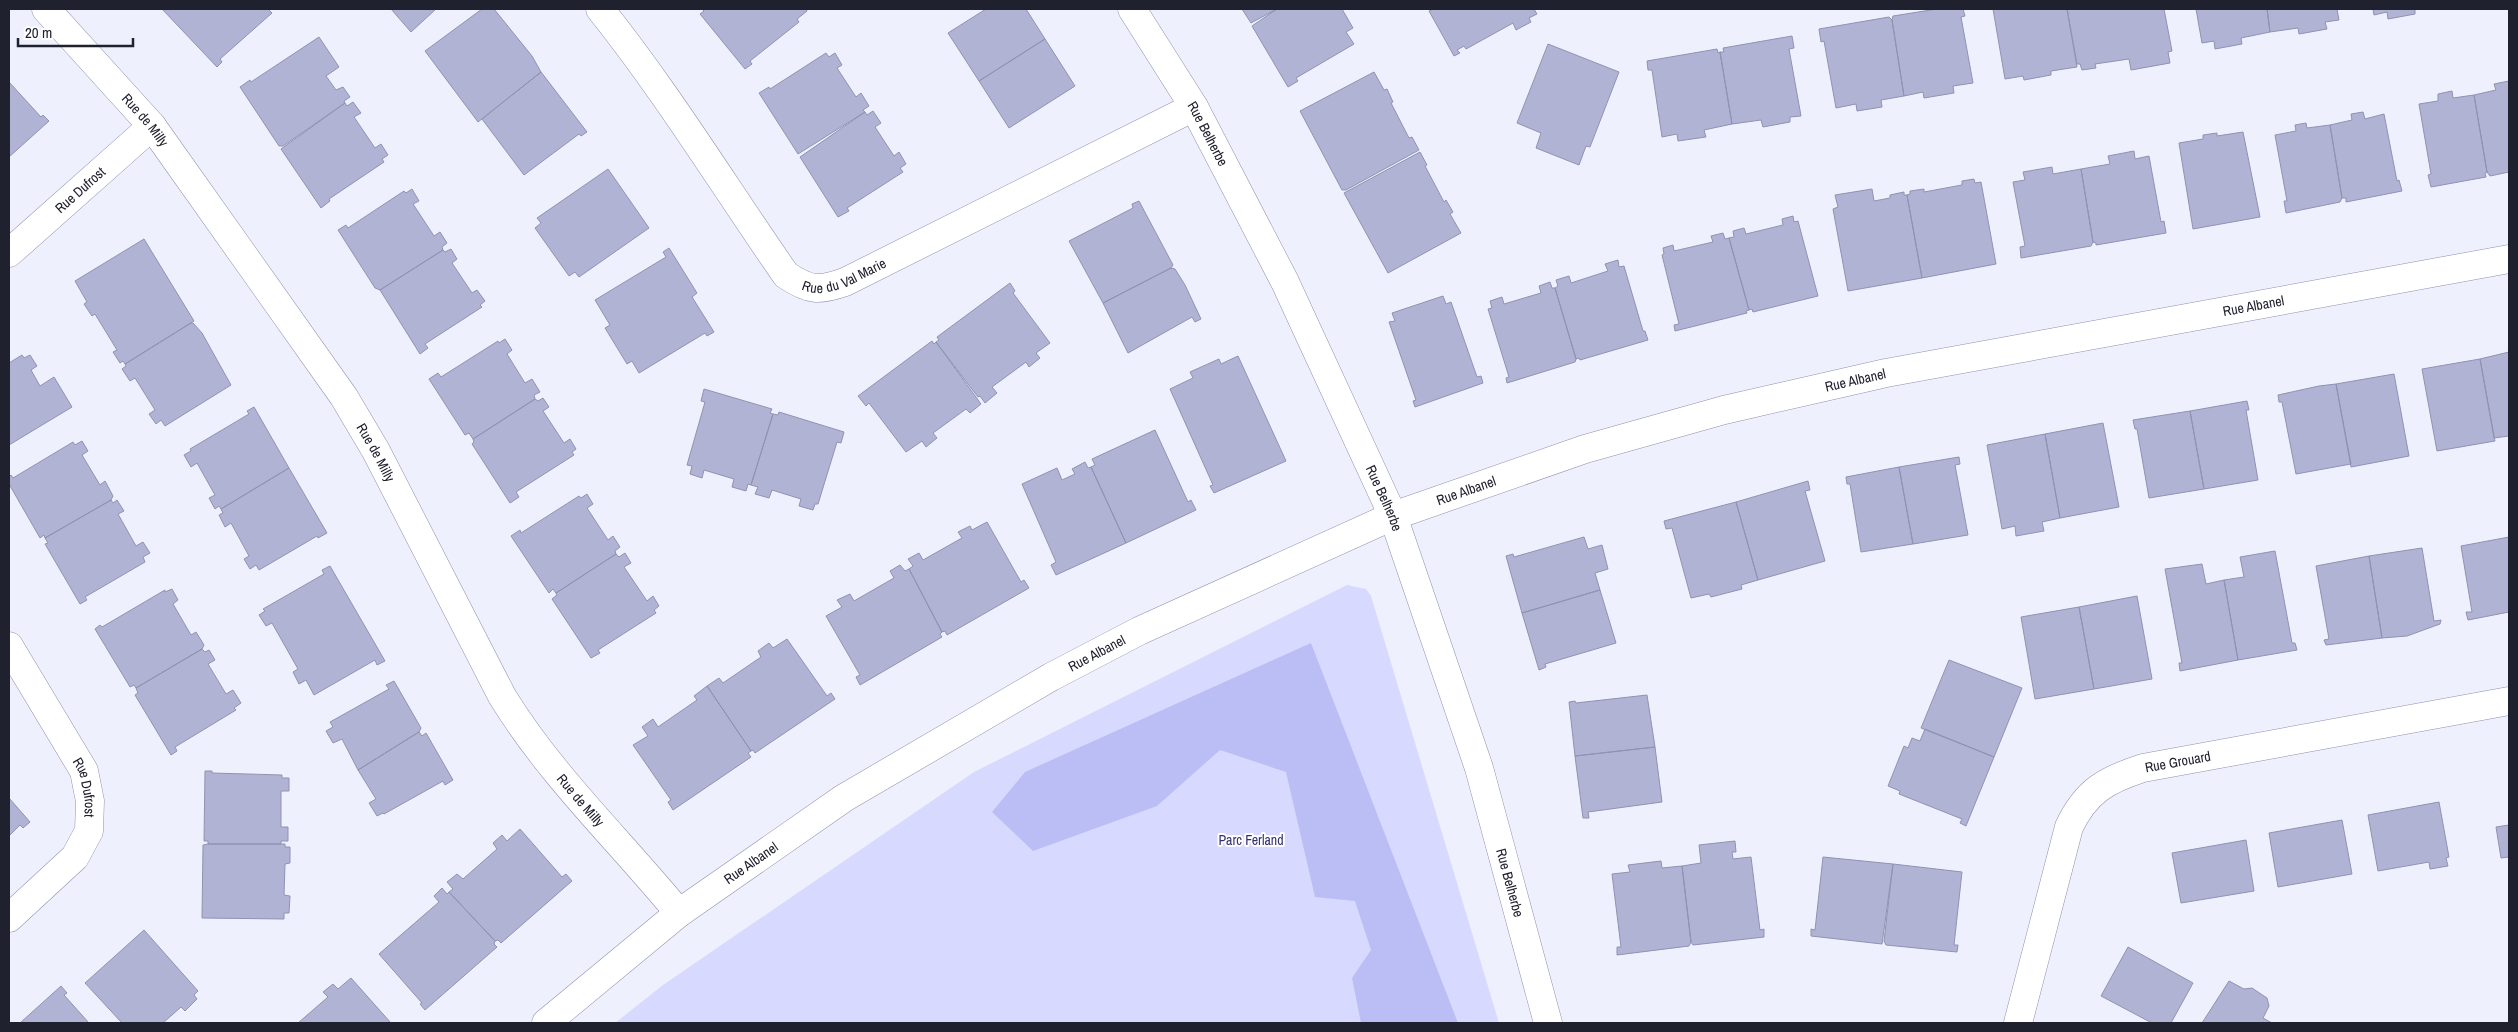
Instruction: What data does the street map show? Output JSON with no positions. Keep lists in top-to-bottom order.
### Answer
{
  "streets": {
    "street": [
      "Rue de Milly",
      "Rue Belherbe",
      "Rue Dufrost",
      "Rue du Val Marie",
      "Rue Albanel",
      "Rue Grouard"
    ]
  },
  "crossings": [
    ["Rue de Milly", "Rue Dufrost"],
    ["Rue de Milly", "Rue Albanel"],
    ["Rue Belherbe", "Rue du Val Marie"],
    ["Rue Belherbe", "Rue Albanel"]
  ],
  "parks": ["Parc Ferland"],
  "scale_bar": "20 m"
}
